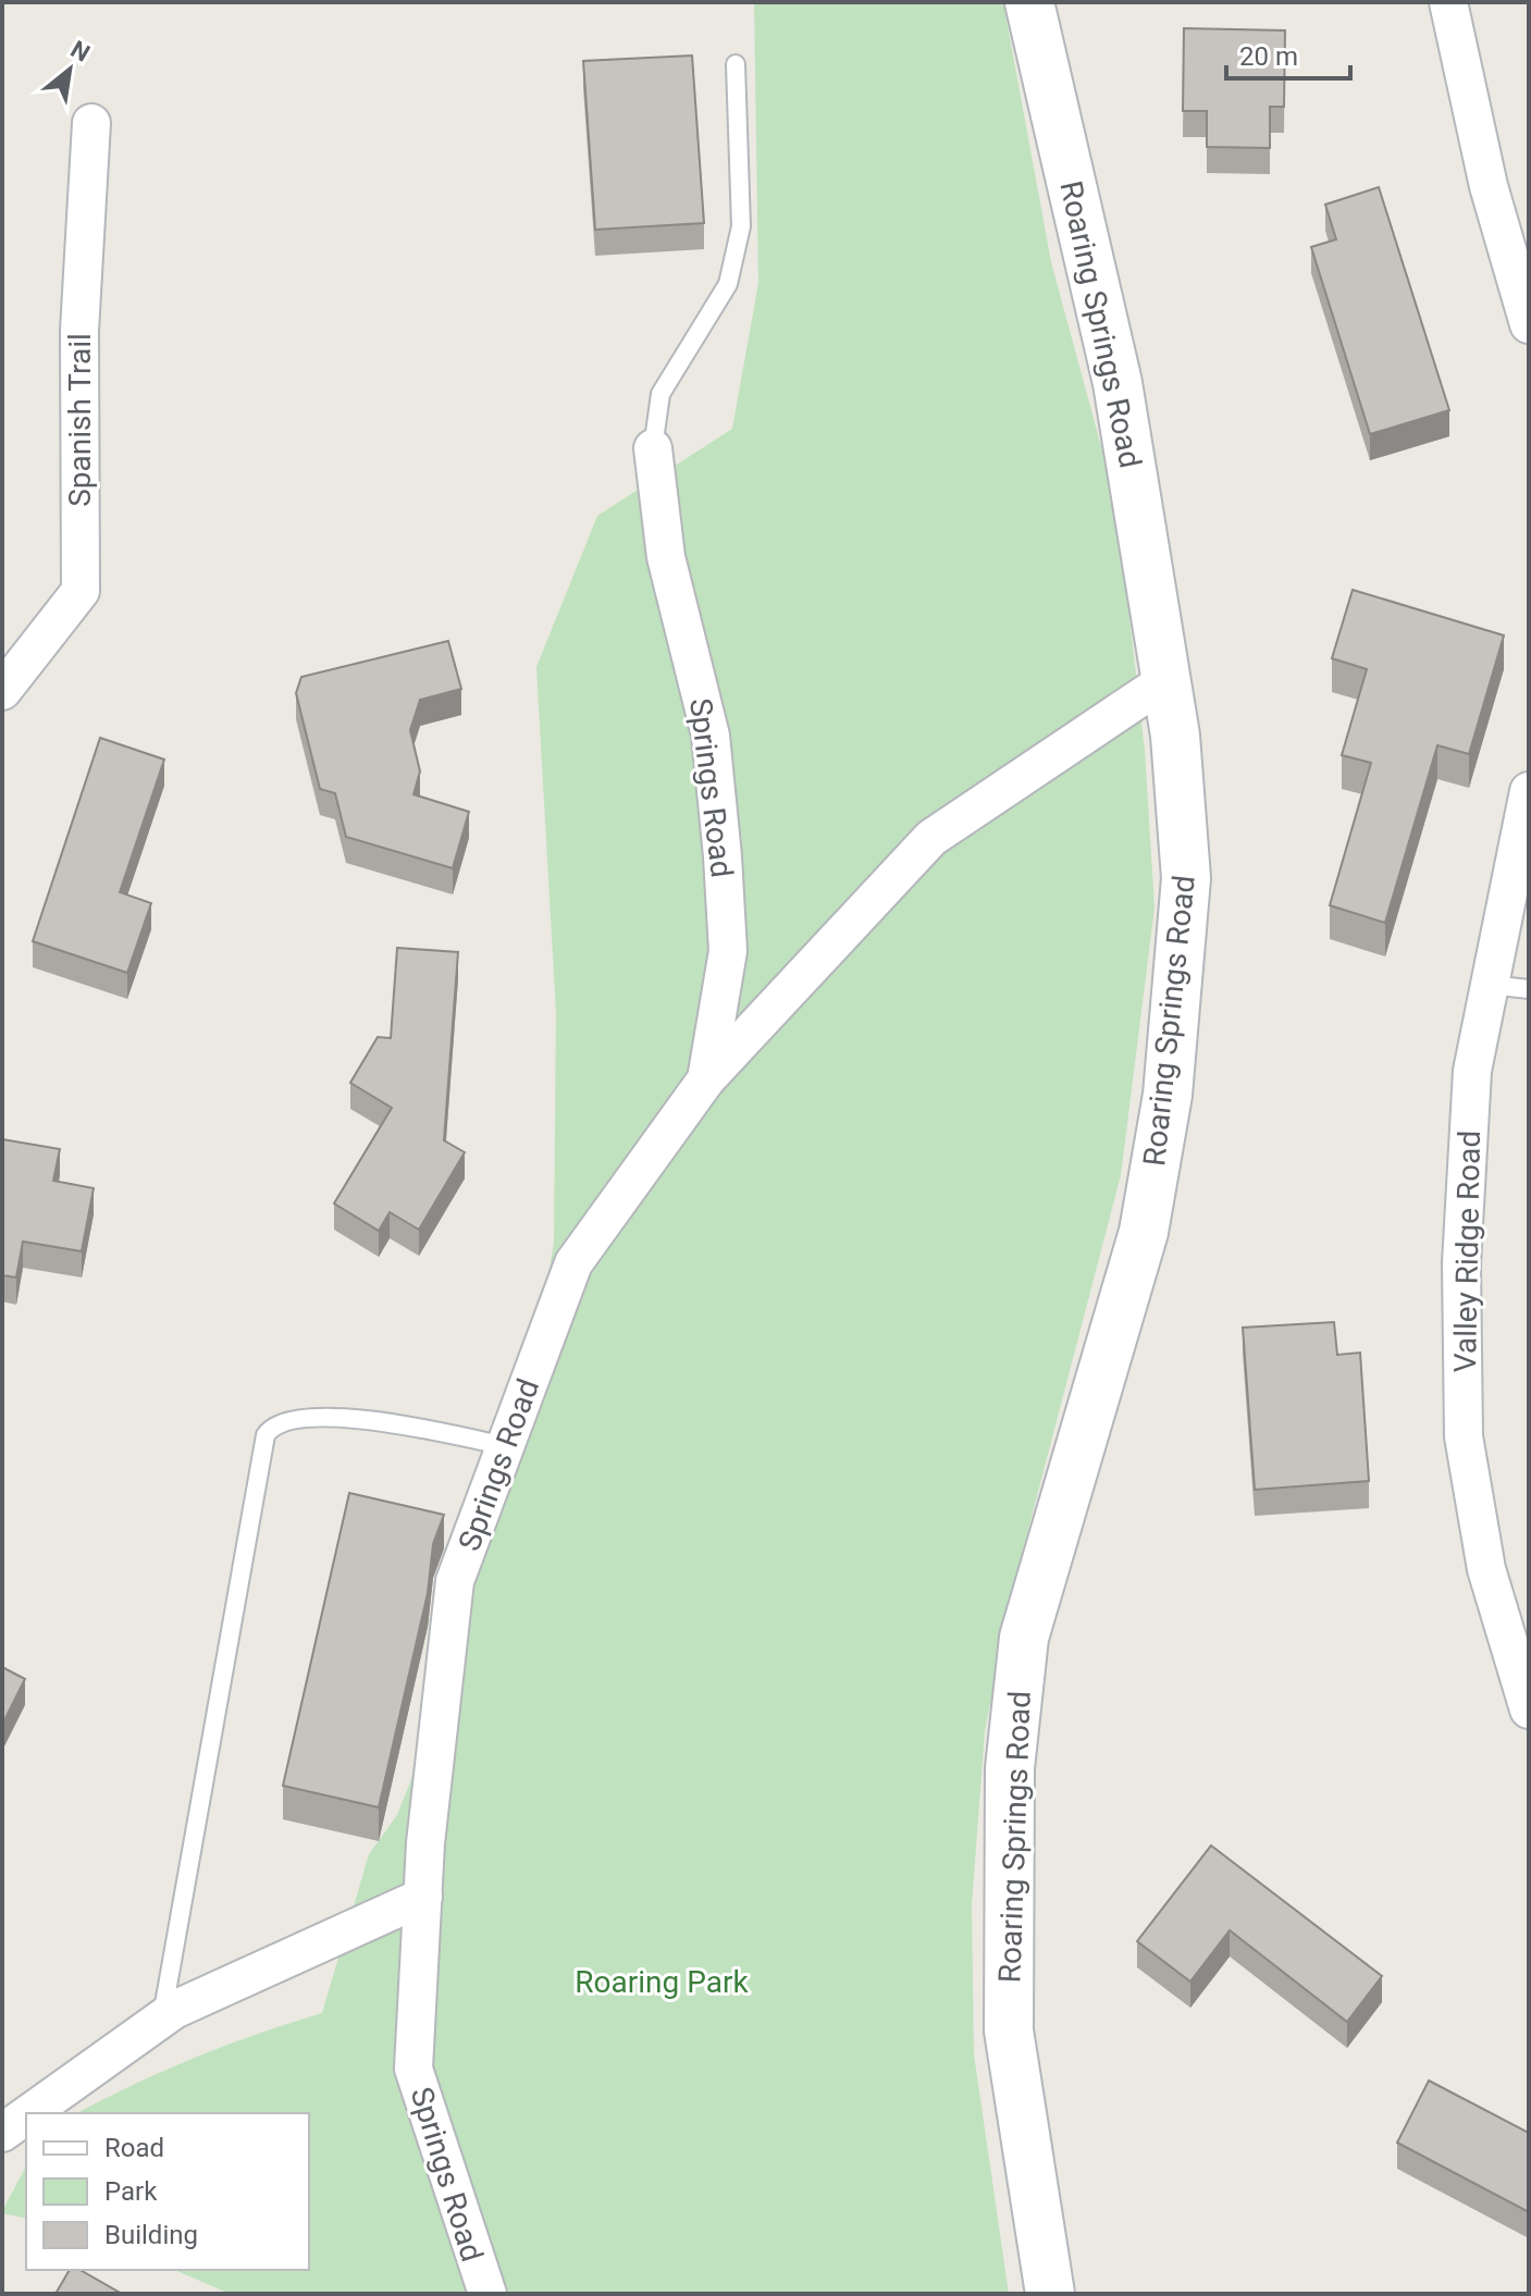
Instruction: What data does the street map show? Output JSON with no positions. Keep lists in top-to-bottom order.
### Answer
{
  "streets": {
    "street": [
      "Roaring Springs Road",
      "Spanish Trail",
      "Springs Road",
      "Valley Ridge Road"
    ]
  },
  "crossings": [
    ["Roaring Springs Road", "Springs Road"]
  ],
  "parks": ["Roaring Park"],
  "legend": ["Road", "Park", "Building"],
  "scale_bar": "20 m",
  "north": "top right"
}
